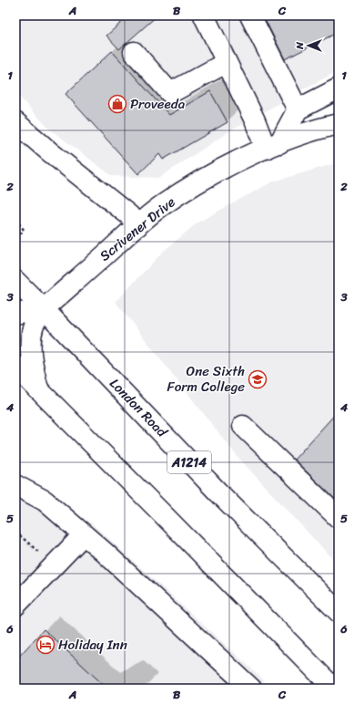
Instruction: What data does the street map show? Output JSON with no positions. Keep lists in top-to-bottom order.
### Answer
{
  "streets": {
    "main road": ["Scrivener Drive", "London Road", "A1214"]
  },
  "crossings": [
    ["Scrivener Drive", "London Road"]
  ],
  "places": {
    "shop": ["Proveeda"],
    "school or university": ["One Sixth Form College"],
    "hotel": ["Holiday Inn"]
  },
  "north": "left",
  "grid": {
    "columns": ["A", "B", "C"],
    "rows": [
      "1",
      "2",
      "3",
      "4",
      "5",
      "6"
    ]
  }
}
